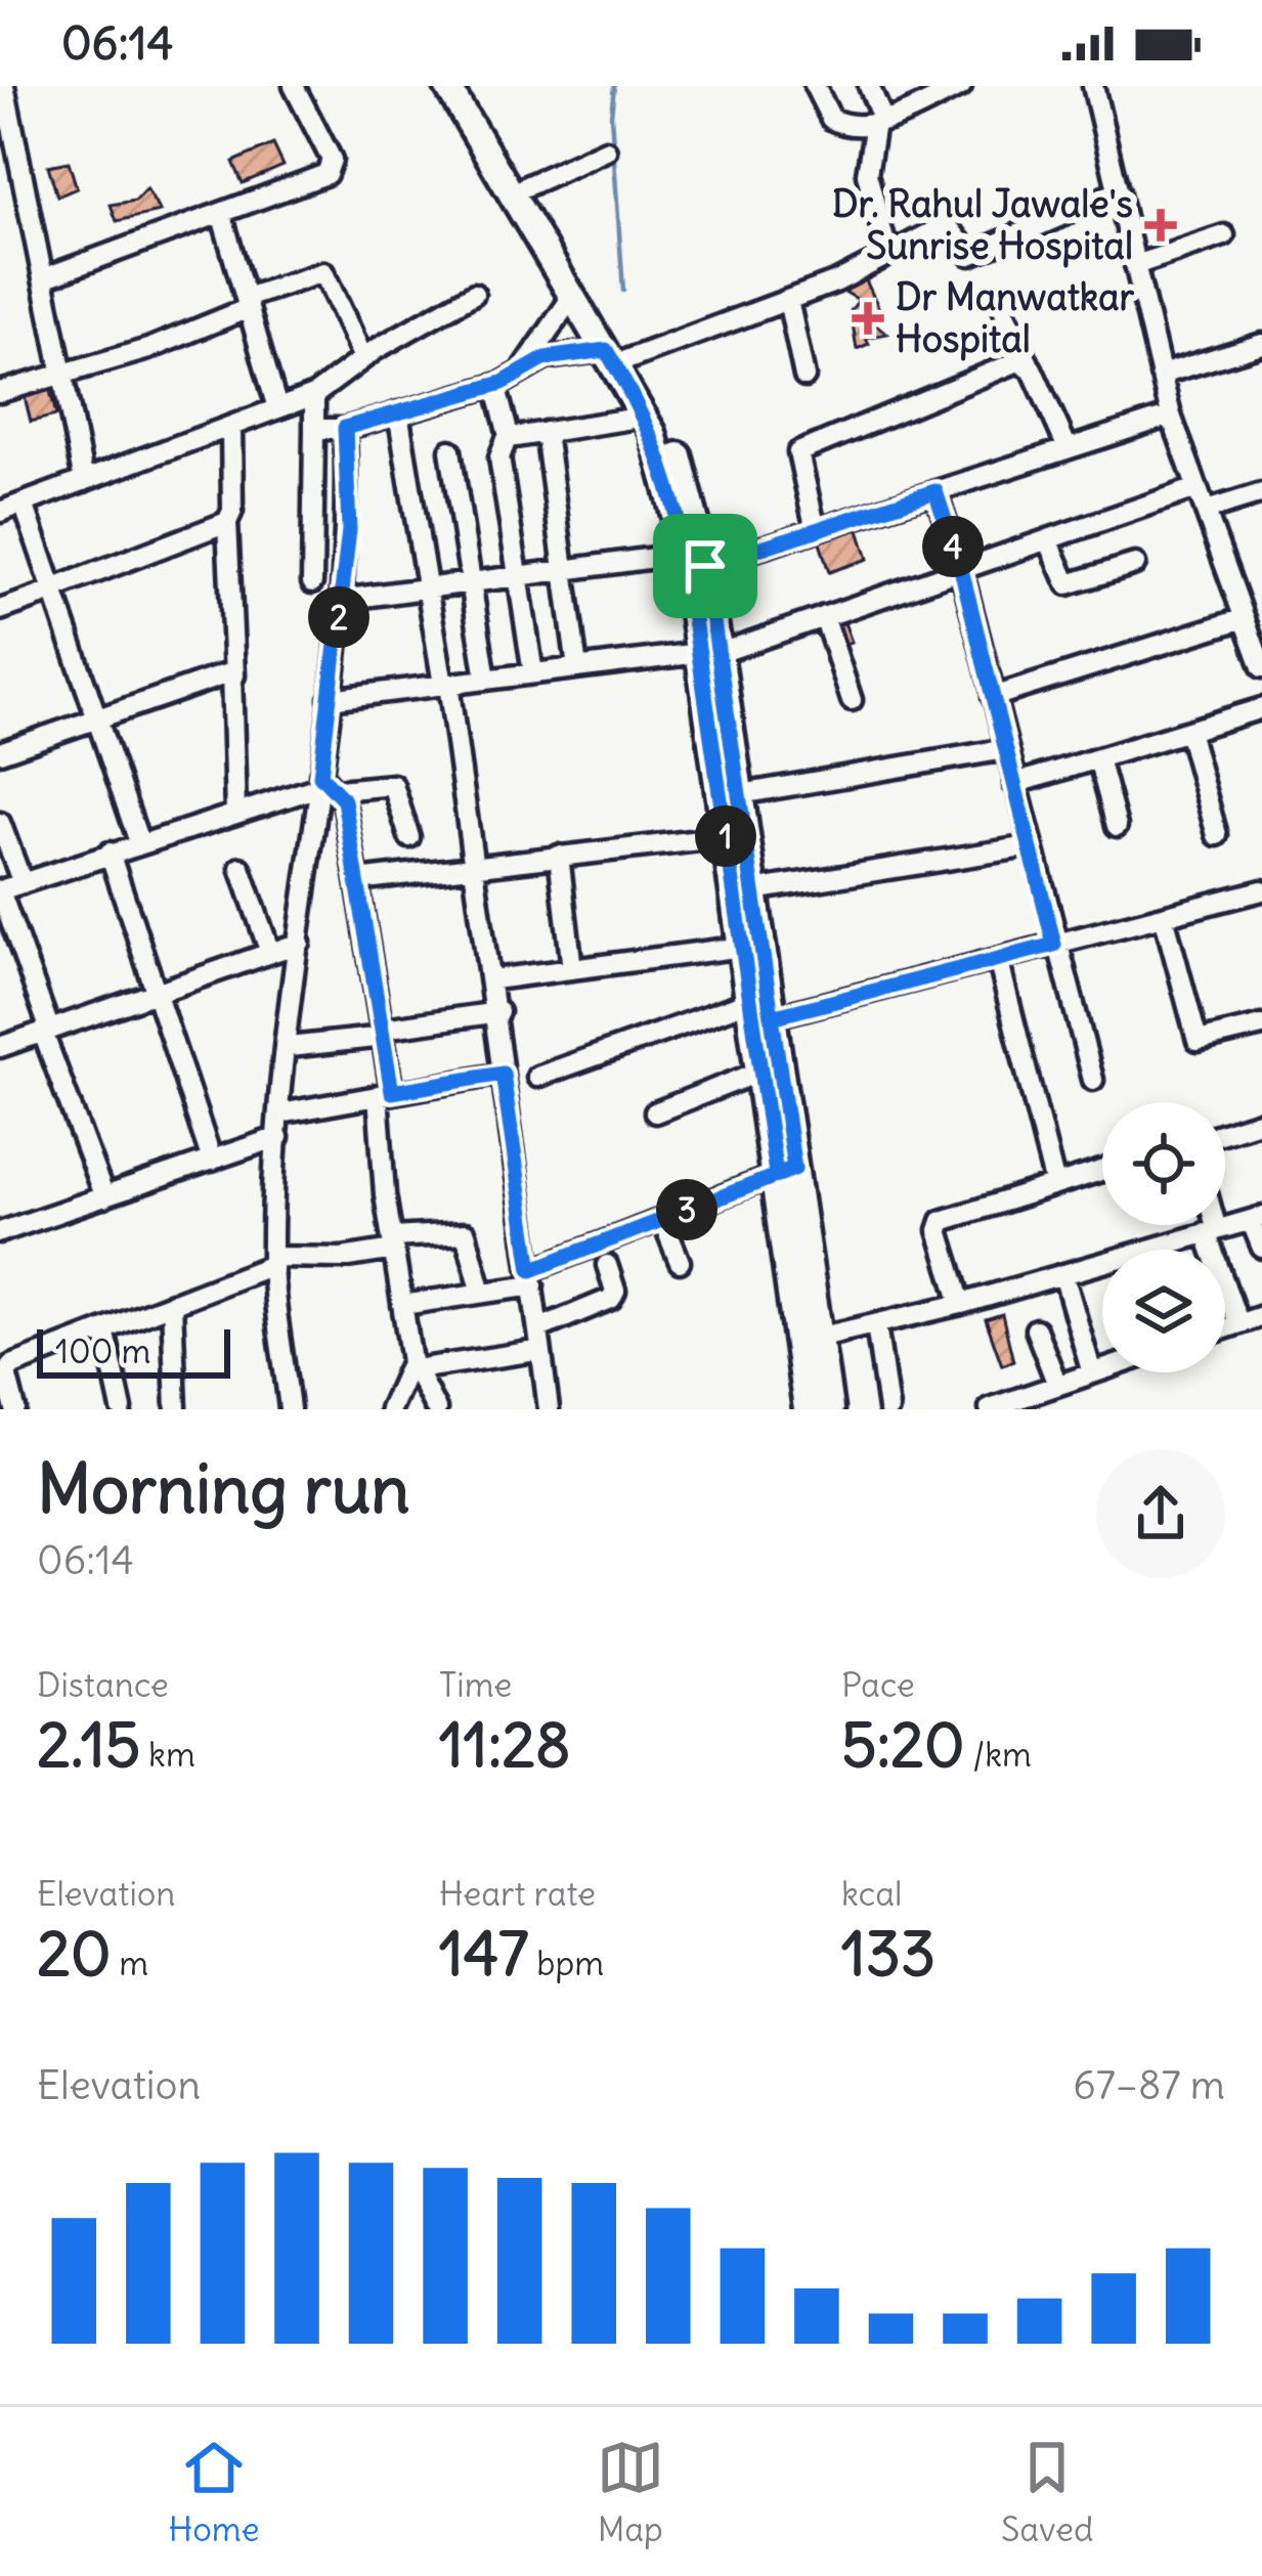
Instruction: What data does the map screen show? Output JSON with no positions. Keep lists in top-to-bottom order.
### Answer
{
  "places": {
    "health": ["Dr. Rahul Jawale's Sunrise Hospital", "Dr Manwatkar Hospital"]
  },
  "scale_bar": "100 m",
  "page": {
    "status": "06:14",
    "pins": [
      "4",
      "2",
      "1",
      "3"
    ],
    "scale": "100 m",
    "heading": ["Morning run", "06:14"],
    "stats": [
      ["Distance", "2.15 km"],
      ["Time", "11:28"],
      ["Pace", "5:20 /km"],
      ["Elevation", "20 m"],
      ["Heart rate", "147 bpm"],
      ["kcal", "133"]
    ],
    "chart": ["Elevation", "67–87 m"],
    "tabs": ["Home", "Map", "Saved"]
  }
}
